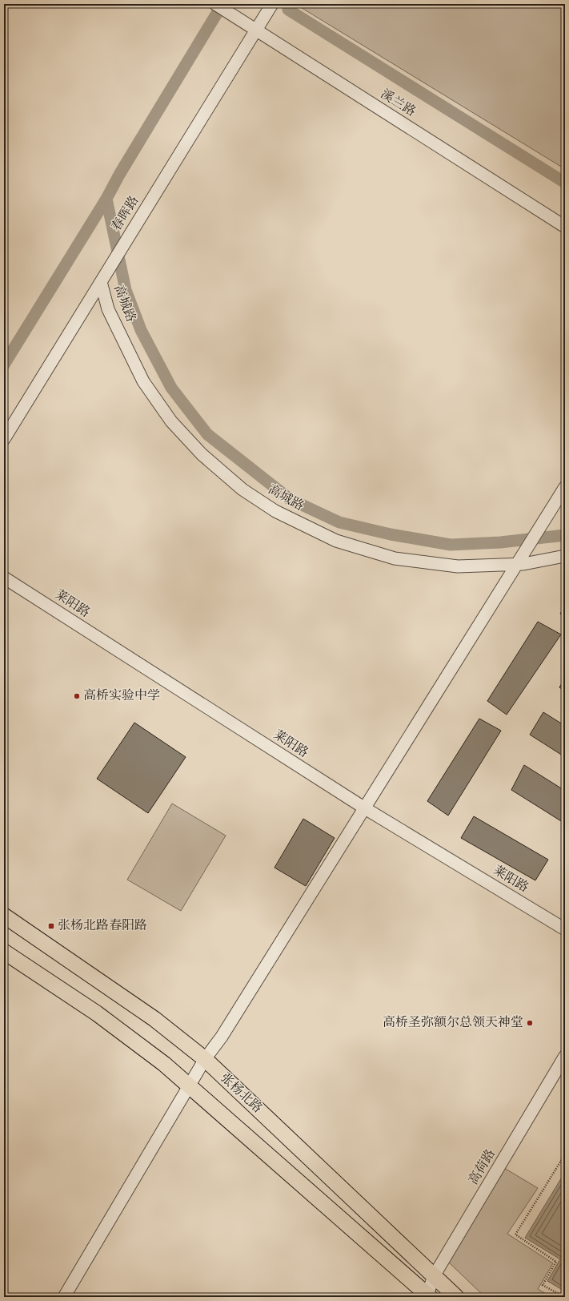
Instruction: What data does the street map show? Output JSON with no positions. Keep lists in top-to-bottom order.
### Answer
{
  "streets": {
    "main road": ["张杨北路"],
    "street": [
      "溪兰路",
      "春晖路",
      "高城路",
      "莱阳路",
      "高荷路"
    ]
  },
  "crossings": [
    ["溪兰路", "春晖路"],
    ["春晖路", "高城路"],
    ["张杨北路", "高荷路"]
  ],
  "places": {
    "other": ["高桥实验中学", "高桥圣弥额尔总领天神堂"],
    "transit": ["张杨北路春阳路"]
  }
}
